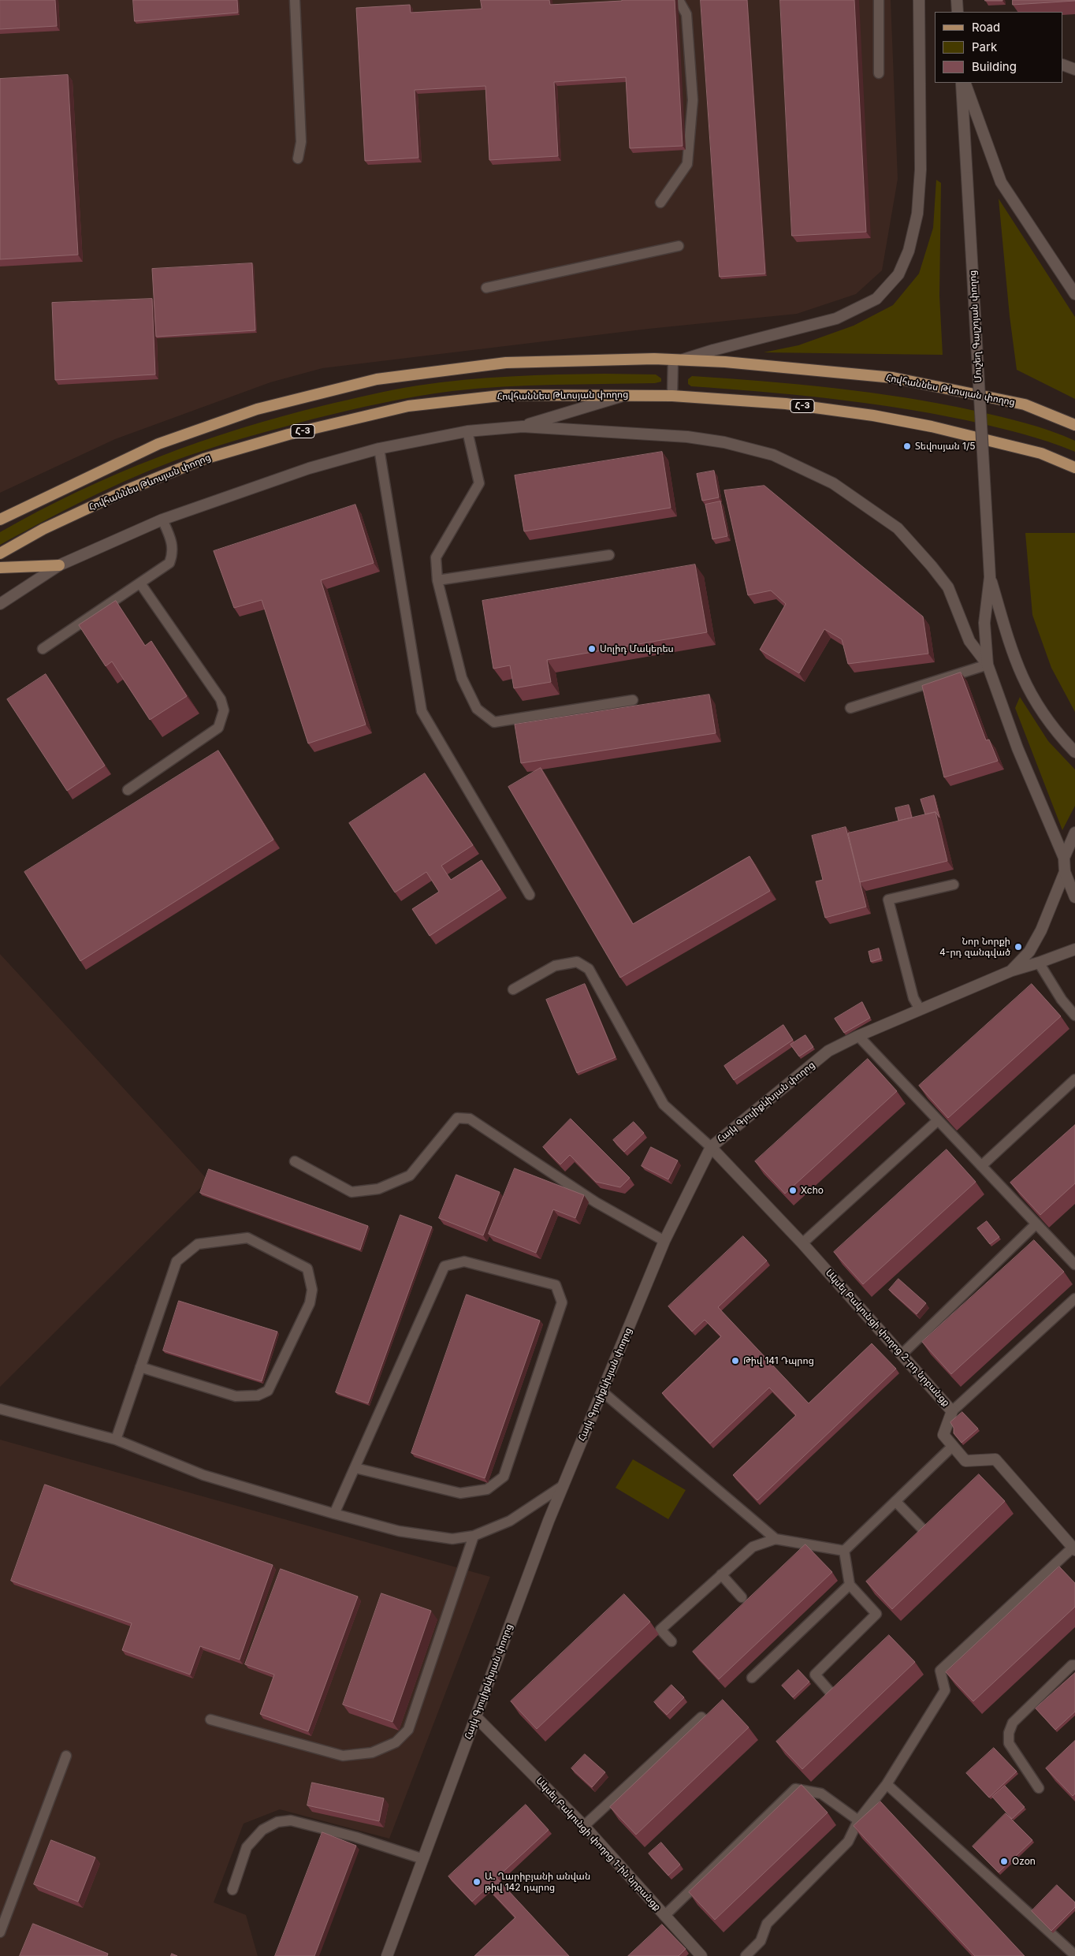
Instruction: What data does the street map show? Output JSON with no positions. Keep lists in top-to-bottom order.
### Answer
{
  "streets": {
    "main road": ["Հովհաննես Թևոսյան փողոց", "Հ-3"],
    "street": [
      "Մուշեղ Գալշոյան փողոց",
      "Հայկ Գյուլիքևխյան փողոց",
      "Ակսել Բակունցի փողոց 2-րդ նրբանցք",
      "Ակսել Բակունցի փողոց 1-ին նրբանցք"
    ]
  },
  "crossings": [
    ["Հայկ Գյուլիքևխյան փողոց", "Ակսել Բակունցի փողոց 2-րդ նրբանցք"],
    ["Հայկ Գյուլիքևխյան փողոց", "Ակսել Բակունցի փողոց 1-ին նրբանցք"]
  ],
  "places": [
    "Տեվոսյան 1/5",
    "Սոլիդ Մակերես",
    "Նոր Նորքի 4-րդ զանգված",
    "Xcho",
    "Թիվ 141 Դպրոց",
    "Ozon",
    "Ա․ Ղարիբյանի անվան թիվ 142 դպրոց"
  ],
  "legend": ["Road", "Park", "Building"]
}
